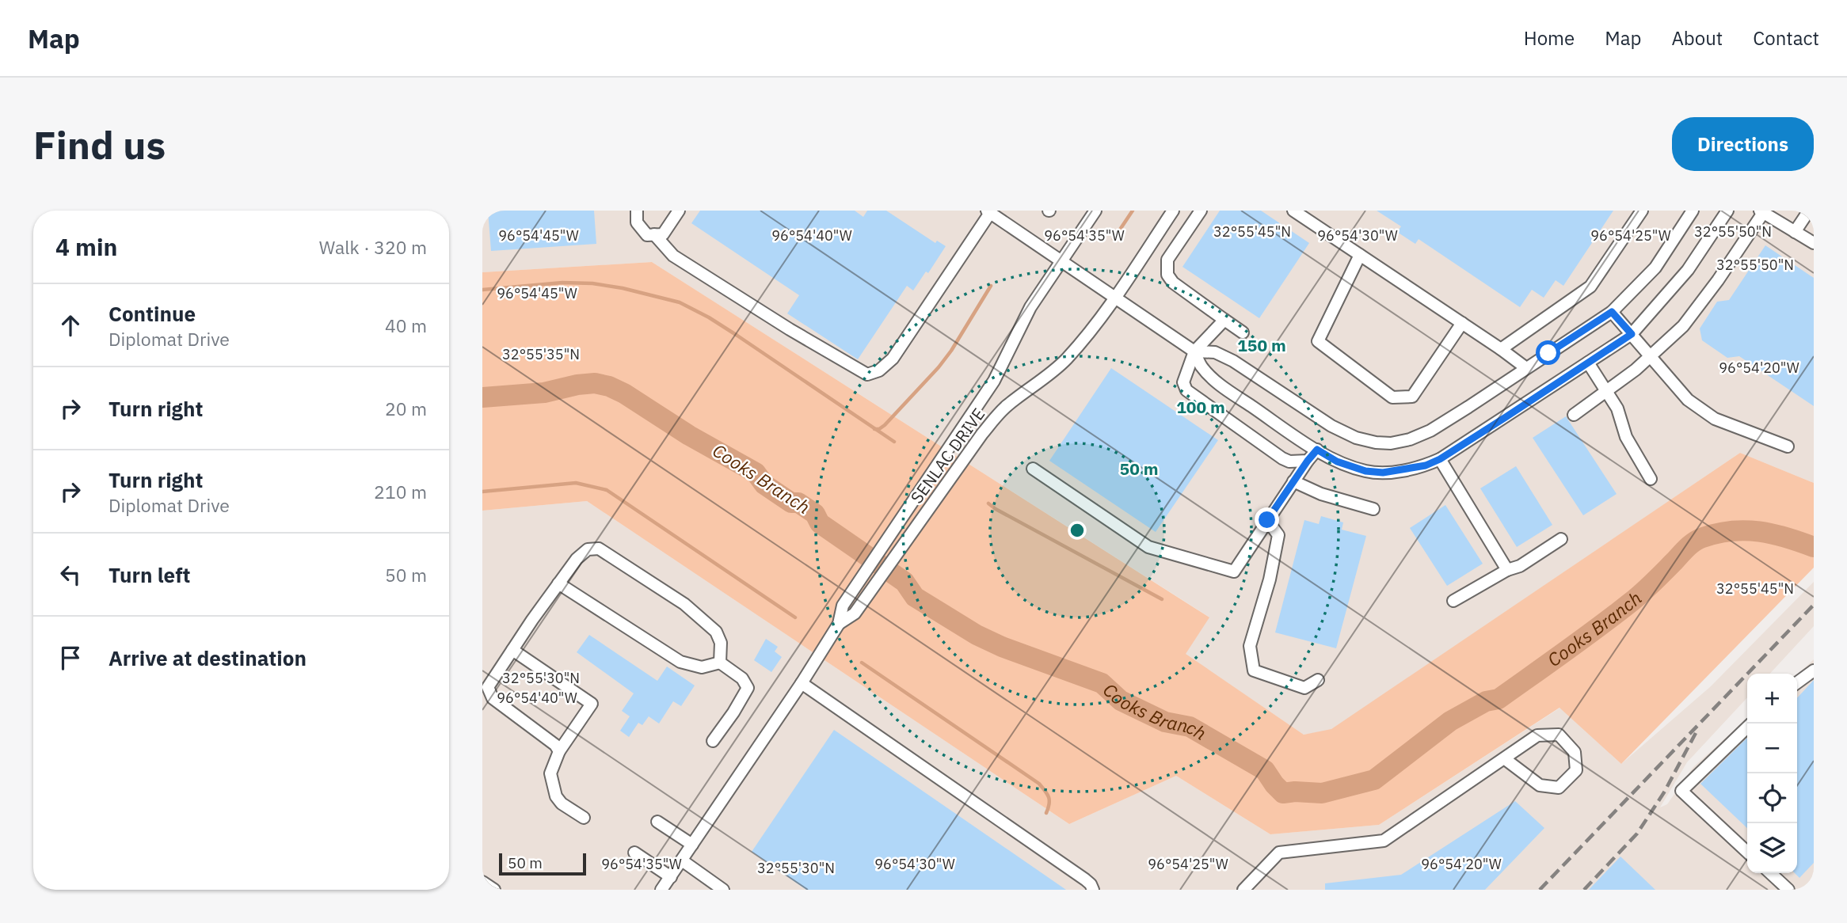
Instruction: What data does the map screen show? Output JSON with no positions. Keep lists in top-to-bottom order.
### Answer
{
  "streets": {
    "street": ["SENLAC DRIVE"]
  },
  "water": ["Cooks Branch"],
  "scale_bar": "50 m",
  "page": {
    "header": "Map",
    "nav": [
      "Home",
      "Map",
      "About",
      "Contact"
    ],
    "buttons": "Directions",
    "title": "Find us",
    "heading": ["4 min", "Walk · 320 m"],
    "list": [
      ["Continue", "Diplomat Drive", "40 m"],
      ["Turn right", "20 m"],
      ["Turn right", "Diplomat Drive", "210 m"],
      ["Turn left", "50 m"],
      "Arrive at destination"
    ],
    "map_buttons": ["+", "−"],
    "scale": "50 m"
  },
  "coordinates": [
    "32°55'45\"N",
    "32°55'50\"N",
    "96°54'40\"W",
    "96°54'45\"W",
    "96°54'35\"W",
    "96°54'30\"W",
    "96°54'25\"W",
    "32°55'35\"N",
    "96°54'20\"W",
    "32°55'30\"N"
  ],
  "rings": ["150 m", "100 m", "50 m"]
}
